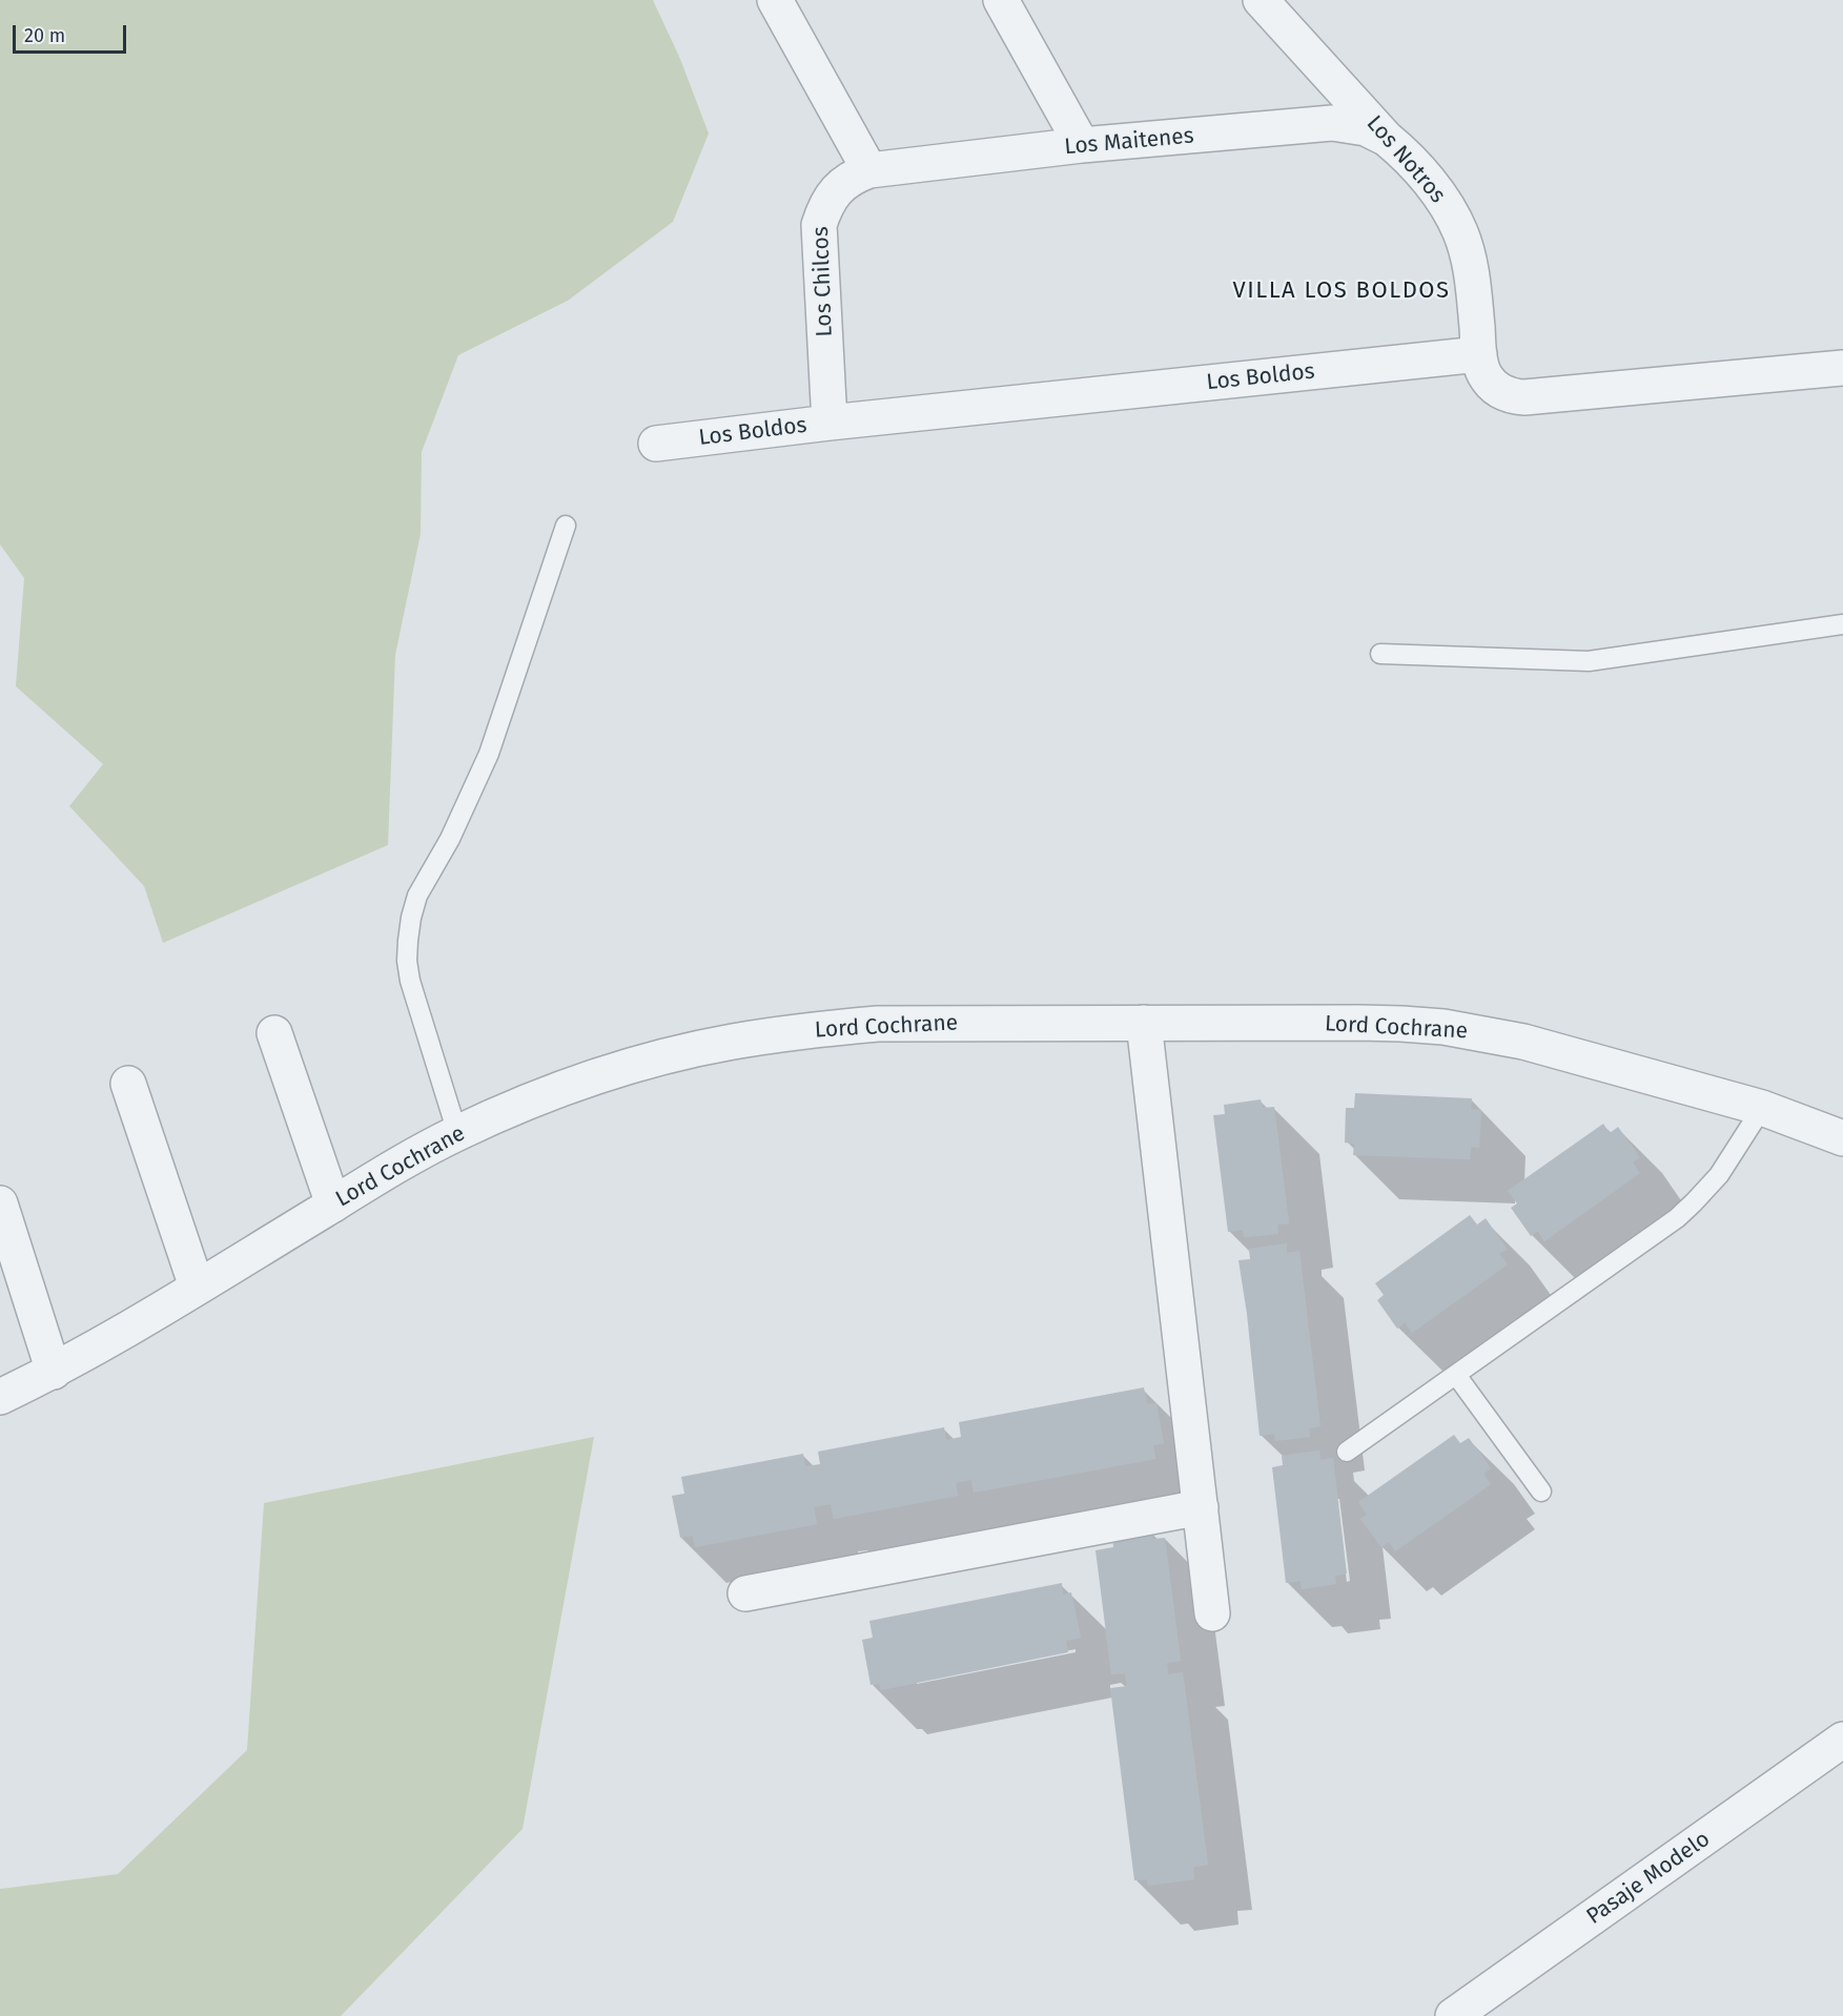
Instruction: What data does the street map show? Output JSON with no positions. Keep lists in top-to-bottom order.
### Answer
{
  "streets": {
    "street": [
      "Los Maitenes",
      "Los Notros",
      "Los Chilcos",
      "Los Boldos",
      "Lord Cochrane",
      "Pasaje Modelo"
    ]
  },
  "crossings": [
    ["Los Maitenes", "Los Notros"],
    ["Los Maitenes", "Los Chilcos"],
    ["Los Notros", "Los Boldos"],
    ["Los Chilcos", "Los Boldos"]
  ],
  "districts": ["VILLA LOS BOLDOS"],
  "scale_bar": "20 m"
}
